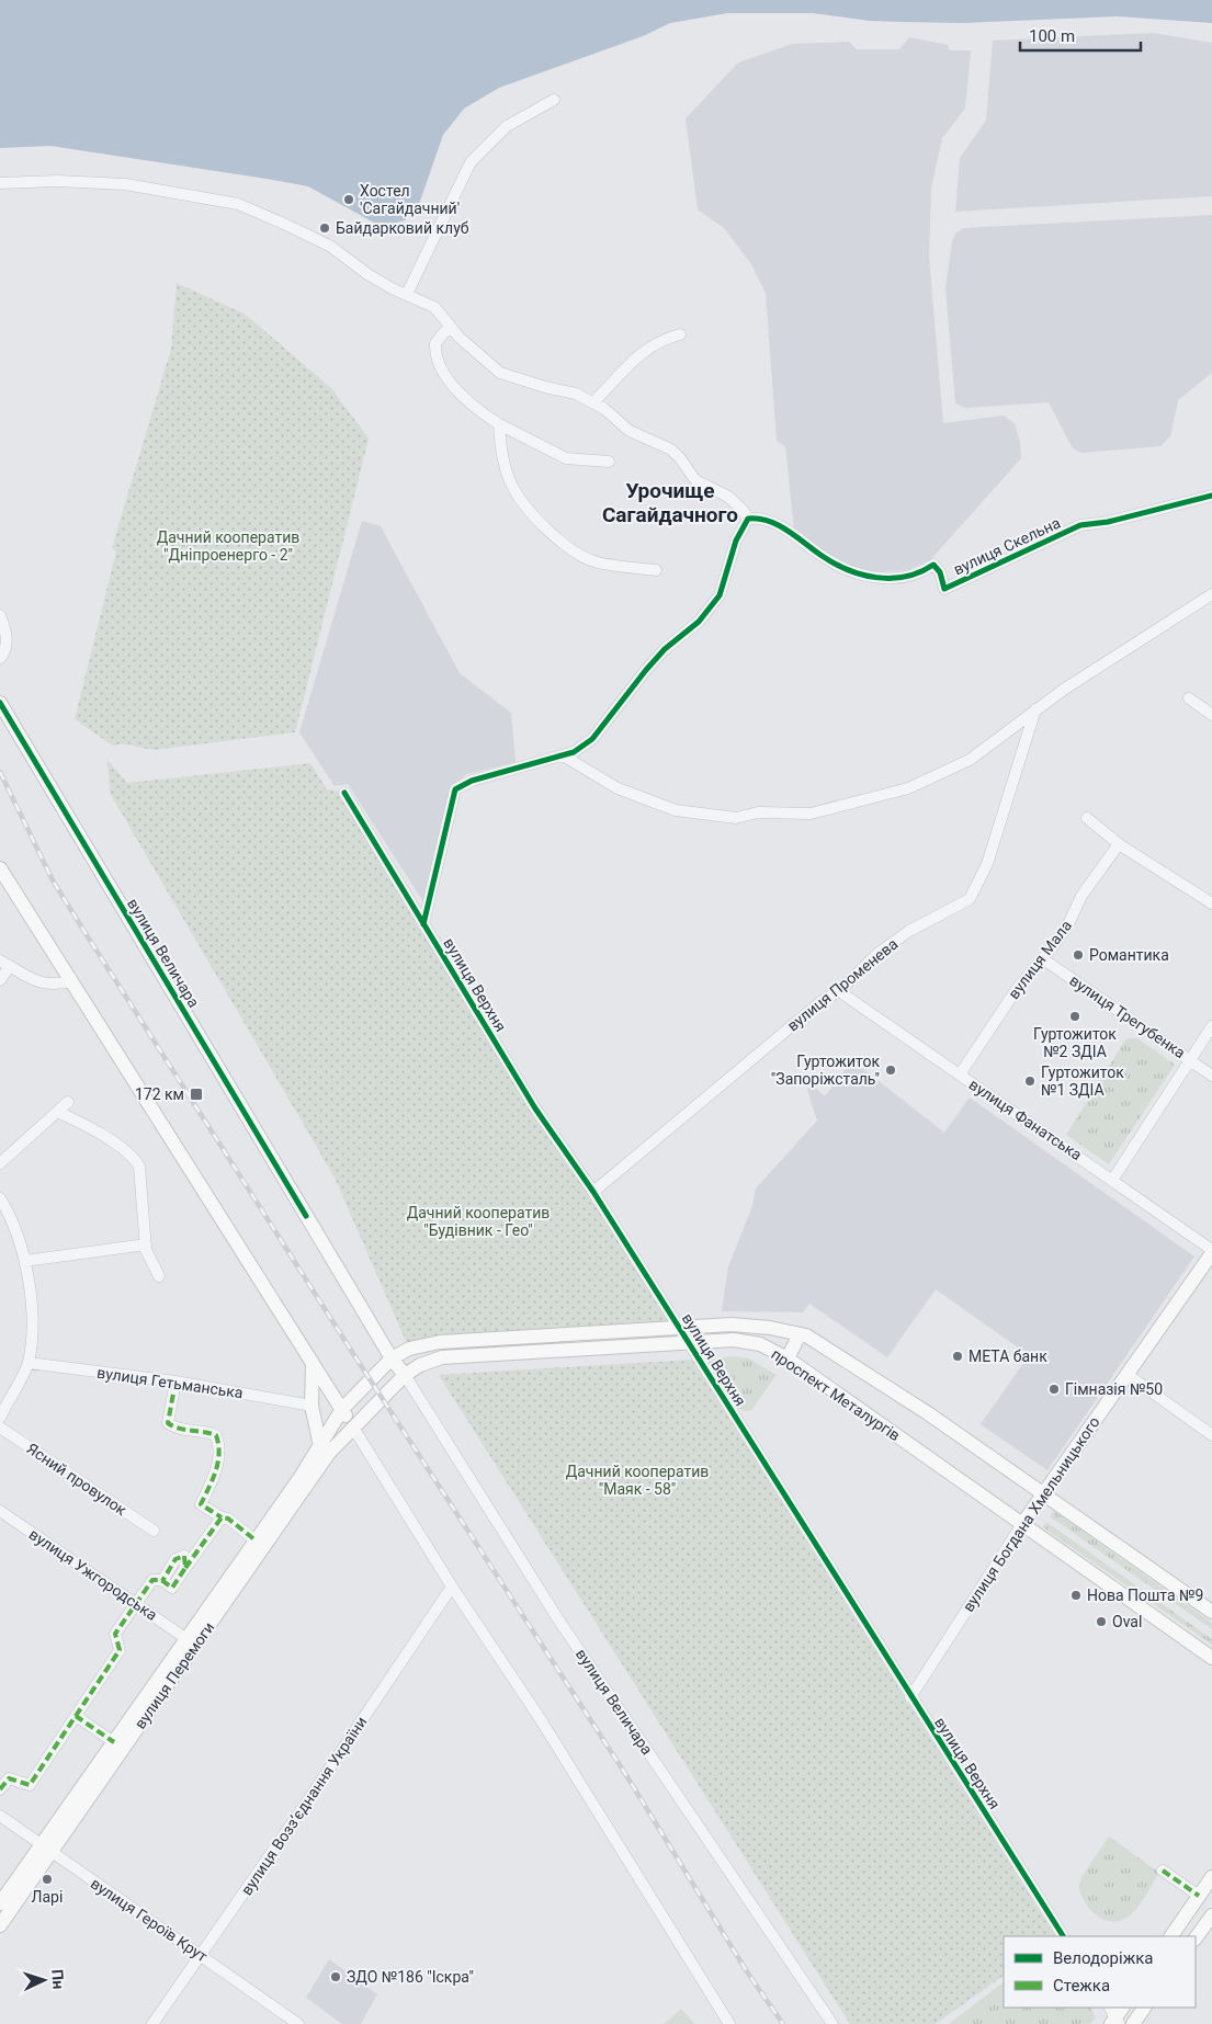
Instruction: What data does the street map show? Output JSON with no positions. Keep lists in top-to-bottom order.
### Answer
{
  "streets": {
    "main road": [
      "вулиця Величара",
      "проспект Металургів",
      "вулиця Богдана Хмельницького",
      "вулиця Перемоги"
    ],
    "street": [
      "вулиця Скельна",
      "вулиця Мала",
      "вулиця Верхня",
      "вулиця Променева",
      "вулиця Трегубенка",
      "вулиця Фанатська",
      "вулиця Гетьманська",
      "Ясний провулок",
      "вулиця Ужгородська",
      "вулиця Воззʼєднання України",
      "вулиця Героїв Крут"
    ]
  },
  "crossings": [
    ["вулиця Величара", "проспект Металургів"],
    ["вулиця Мала", "вулиця Трегубенка"],
    ["вулиця Мала", "вулиця Фанатська"],
    ["вулиця Верхня", "вулиця Променева"],
    ["вулиця Верхня", "проспект Металургів"],
    ["вулиця Верхня", "вулиця Богдана Хмельницького"],
    ["вулиця Променева", "вулиця Фанатська"],
    ["вулиця Фанатська", "вулиця Богдана Хмельницького"],
    ["проспект Металургів", "вулиця Богдана Хмельницького"],
    ["проспект Металургів", "вулиця Перемоги"],
    ["вулиця Ужгородська", "вулиця Перемоги"],
    ["вулиця Перемоги", "вулиця Героїв Крут"],
    ["вулиця Воззʼєднання України", "вулиця Героїв Крут"]
  ],
  "districts": ["Урочище Сагайдачного"],
  "parks": ["Дачний кооператив \"Дніпроенерго - 2\"", "Дачний кооператив \"Будівник - Гео\"", "Дачний кооператив \"Маяк - 58\""],
  "places": {
    "other": [
      "Хостел 'Сагайдачний'",
      "Байдарковий клуб",
      "Романтика",
      "Гуртожиток №2 ЗДІА",
      "Гуртожиток \"Запоріжсталь\"",
      "Гуртожиток №1 ЗДІА",
      "МЕТА банк",
      "Гімназія №50",
      "Нова Пошта №9",
      "Oval",
      "Ларі",
      "ЗДО №186 \"Іскра\""
    ],
    "transit": ["172 км"]
  },
  "legend": ["Велодоріжка", "Стежка"],
  "scale_bar": "100 m",
  "north": "right"
}
